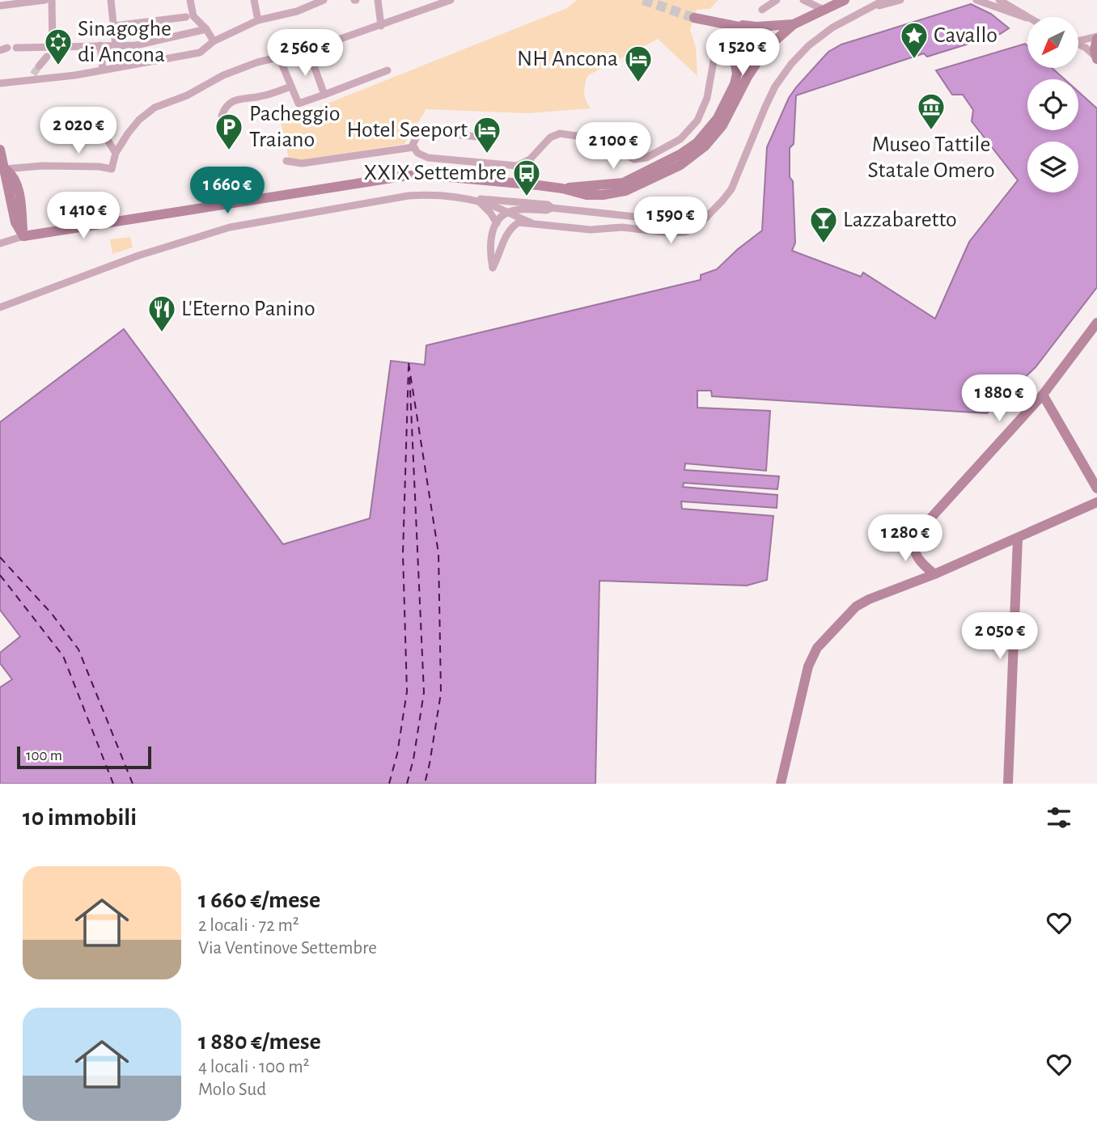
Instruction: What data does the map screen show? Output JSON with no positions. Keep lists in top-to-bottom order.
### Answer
{
  "places": {
    "place": ["Cavallo"],
    "synagogue": ["Sinagoghe di Ancona"],
    "hotel": ["NH Ancona", "Hotel Seeport"],
    "museum": ["Museo Tattile Statale Omero"],
    "parking": ["Pacheggio Traiano"],
    "bus stop": ["XXIX Settembre"],
    "bar": ["Lazzabaretto"],
    "restaurant": ["L'Eterno Panino"]
  },
  "scale_bar": "100 m",
  "north": "bottom left",
  "page": {
    "price": [
      "1 520 €",
      "2 560 €",
      "2 020 €",
      "2 100 €",
      "1 660 €",
      "1 410 €",
      "1 590 €",
      "1 880 €",
      "1 280 €",
      "2 050 €"
    ],
    "scale": "100 m",
    "heading": "10 immobili",
    "list": [
      {
        "name": "1 660 €/mese",
        "note": "2 locali · 72 m² · Via Ventinove Settembre"
      },
      {
        "name": "1 880 €/mese",
        "note": "4 locali · 100 m² · Molo Sud"
      }
    ]
  }
}
